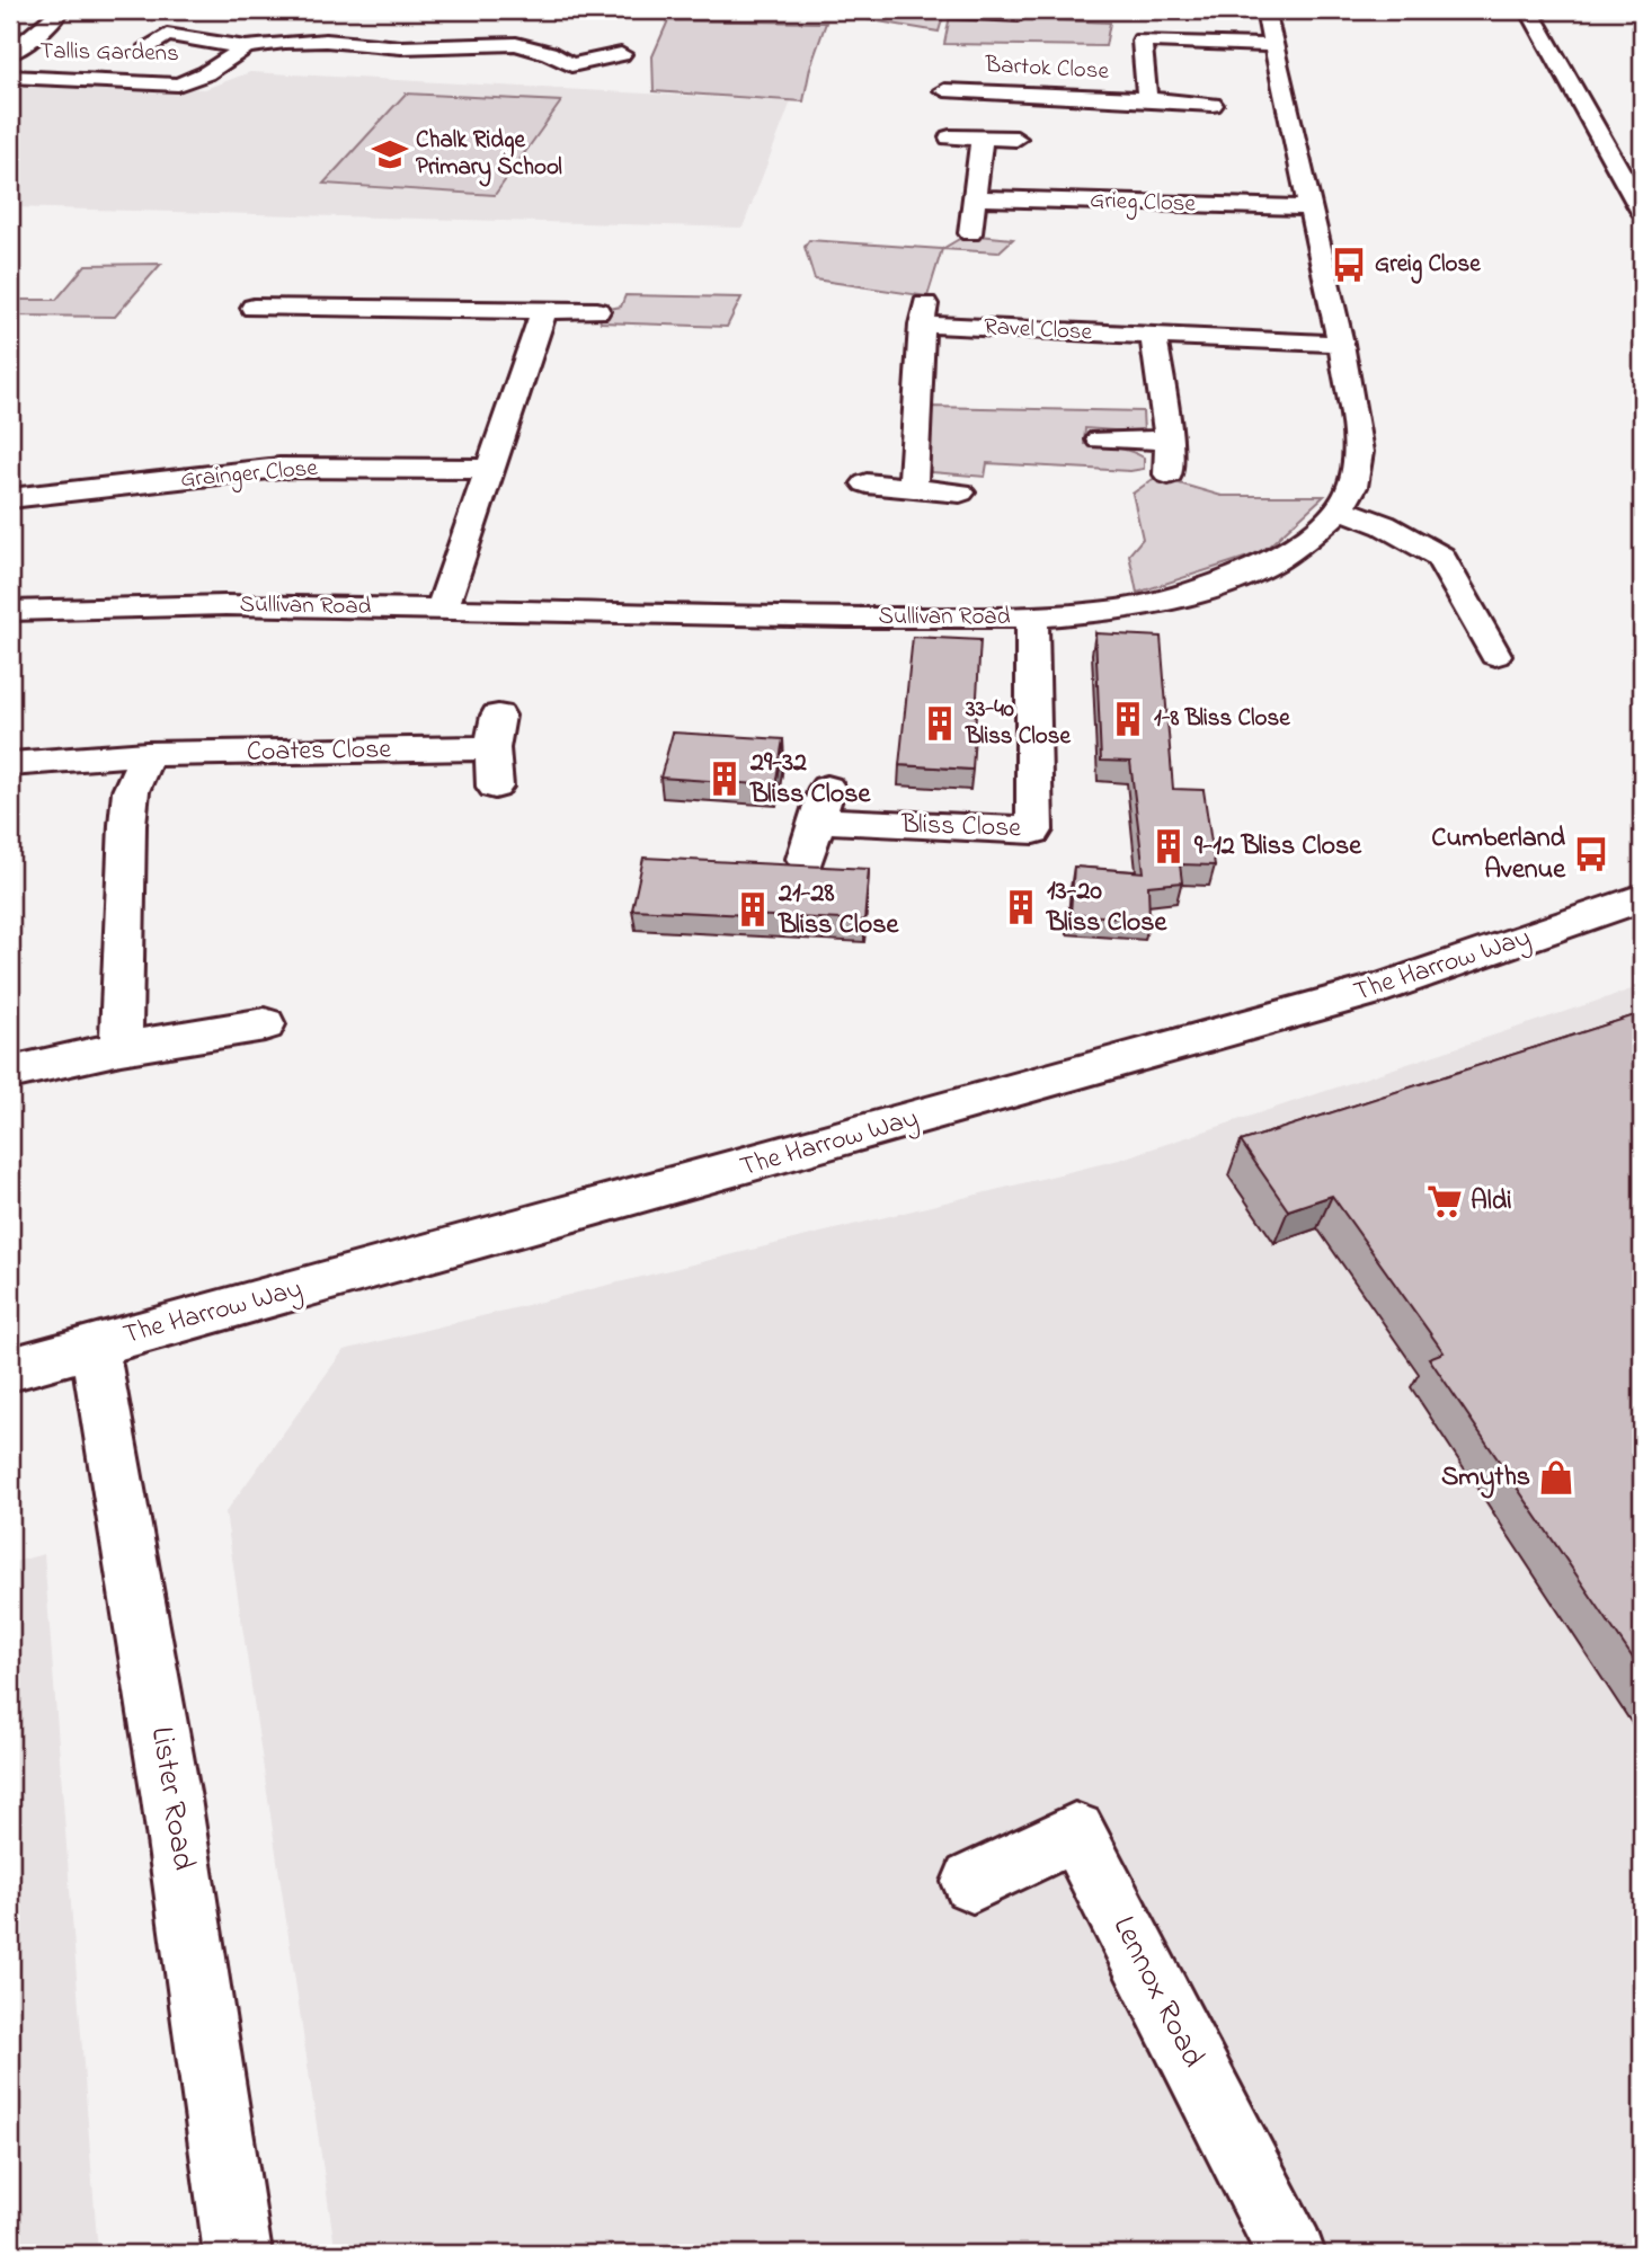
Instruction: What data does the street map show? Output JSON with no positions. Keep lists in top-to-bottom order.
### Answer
{
  "streets": {
    "street": [
      "Tallis Gardens",
      "Bartok Close",
      "Grieg Close",
      "Ravel Close",
      "Grainger Close",
      "Sullivan Road",
      "Coates Close",
      "Bliss Close",
      "The Harrow Way",
      "Lister Road",
      "Lennox Road"
    ]
  },
  "crossings": [
    ["Bartok Close", "Sullivan Road"],
    ["Grieg Close", "Sullivan Road"],
    ["Ravel Close", "Sullivan Road"],
    ["Sullivan Road", "Bliss Close"],
    ["The Harrow Way", "Lister Road"]
  ],
  "places": {
    "school or university": ["Chalk Ridge Primary School"],
    "bus stop": ["Greig Close", "Cumberland Avenue"],
    "building": [
      "1-8 Bliss Close",
      "33-40 Bliss Close",
      "29-32 Bliss Close",
      "9-12 Bliss Close",
      "13-20 Bliss Close",
      "21-28 Bliss Close"
    ],
    "supermarket": ["Aldi"],
    "shop": ["Smyths"]
  }
}
